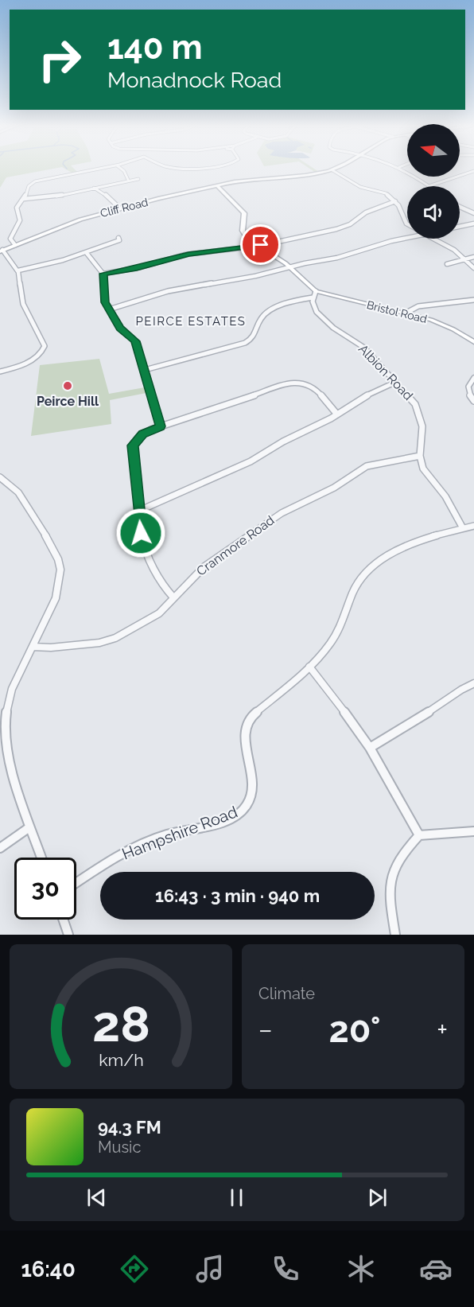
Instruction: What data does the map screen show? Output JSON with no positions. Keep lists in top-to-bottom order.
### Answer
{
  "streets": {
    "street": [
      "Cliff Road",
      "Bristol Road",
      "Albion Road",
      "Cranmore Road",
      "Hampshire Road"
    ]
  },
  "crossings": [
    ["Albion Road", "Cranmore Road"],
    ["Albion Road", "Hampshire Road"]
  ],
  "districts": ["PEIRCE ESTATES"],
  "places": ["Peirce Hill"],
  "north": "left",
  "page": {
    "turn": ["140 m", "Monadnock Road"],
    "limit": "30",
    "trip": "16:43 · 3 min · 940 m",
    "tile": "Climate",
    "heat": ["−", "20°", "+"],
    "song": ["94.3 FM", "Music"],
    "tabs": "16:40",
    "gauge": ["28", "km/h"]
  }
}
